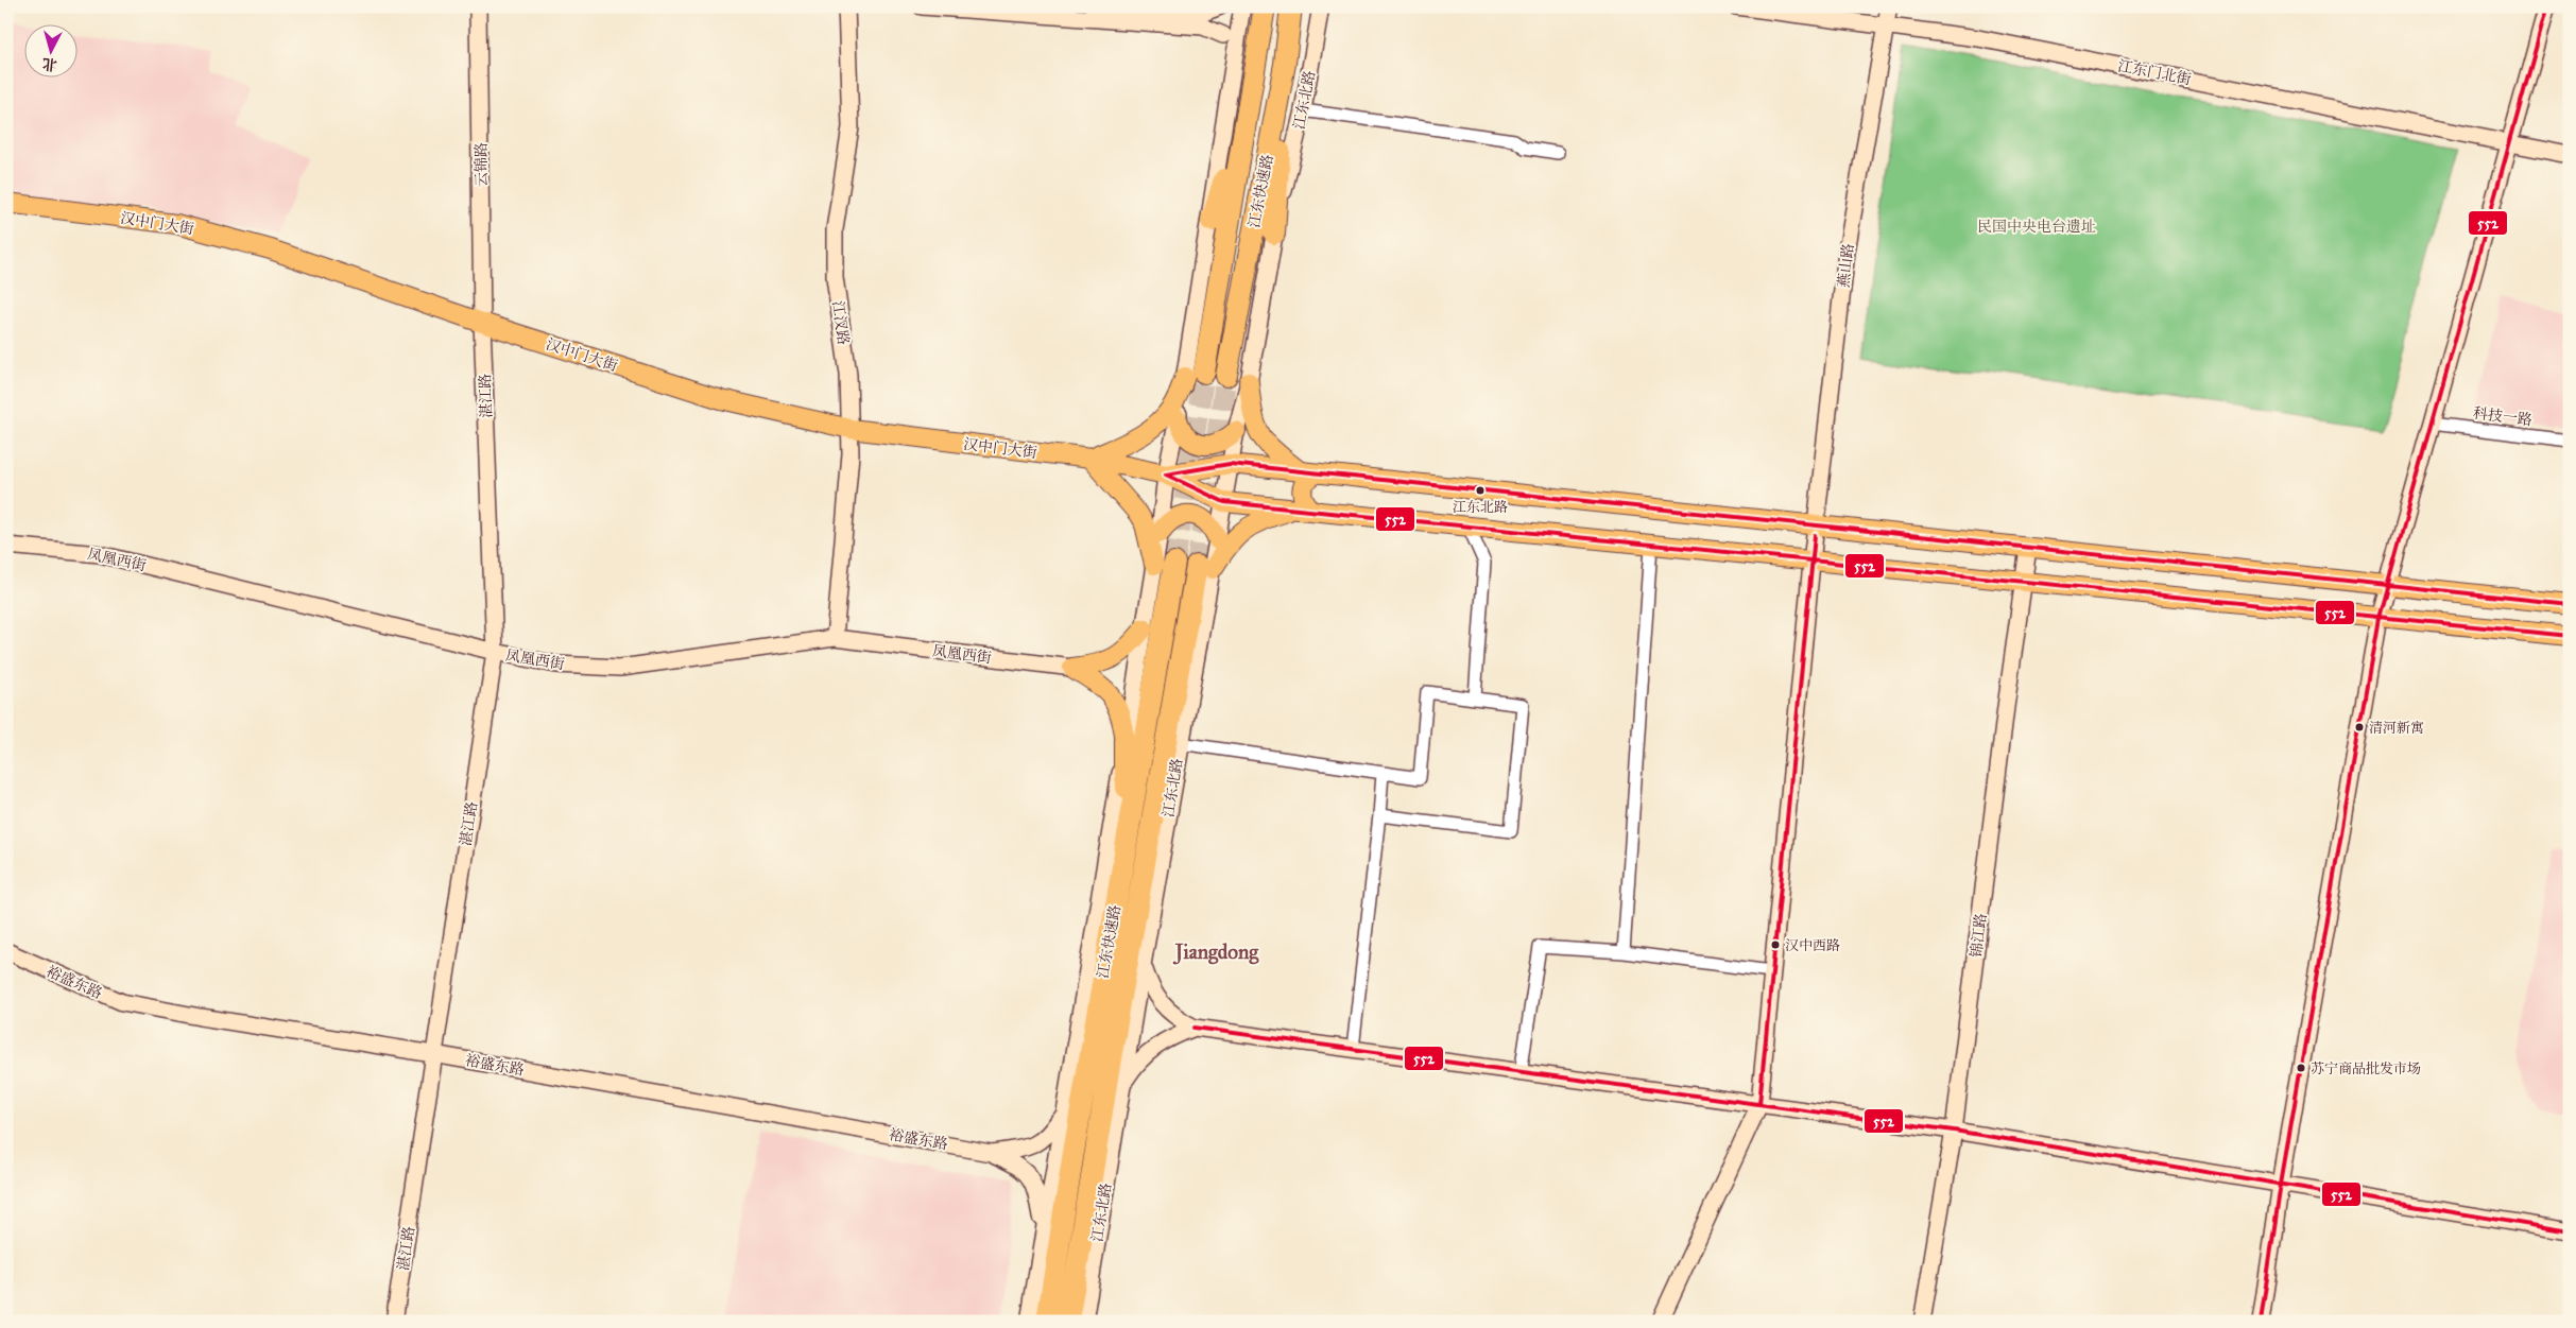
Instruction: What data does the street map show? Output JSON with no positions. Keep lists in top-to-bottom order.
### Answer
{
  "streets": {
    "highway": ["江东快速路"],
    "main road": ["汉中门大街"],
    "street": [
      "江东门北街",
      "江东北路",
      "云锦路",
      "燕山路",
      "江汊路",
      "湛江路",
      "科技一路",
      "凤凰西街",
      "锦江路",
      "裕盛东路"
    ]
  },
  "crossings": [
    ["江东门北街", "燕山路"],
    ["江东北路", "江东快速路"],
    ["江东北路", "汉中门大街"],
    ["云锦路", "汉中门大街"],
    ["云锦路", "湛江路"],
    ["汉中门大街", "燕山路"],
    ["汉中门大街", "江汊路"],
    ["汉中门大街", "湛江路"],
    ["汉中门大街", "锦江路"],
    ["江汊路", "凤凰西街"],
    ["湛江路", "凤凰西街"],
    ["湛江路", "裕盛东路"]
  ],
  "districts": ["Jiangdong"],
  "parks": ["民国中央电台遗址"],
  "places": [
    "江东北路",
    "清河新寓",
    "汉中西路",
    "苏宁商品批发市场"
  ],
  "lines": ["transit line 552"],
  "north": "bottom"
}
